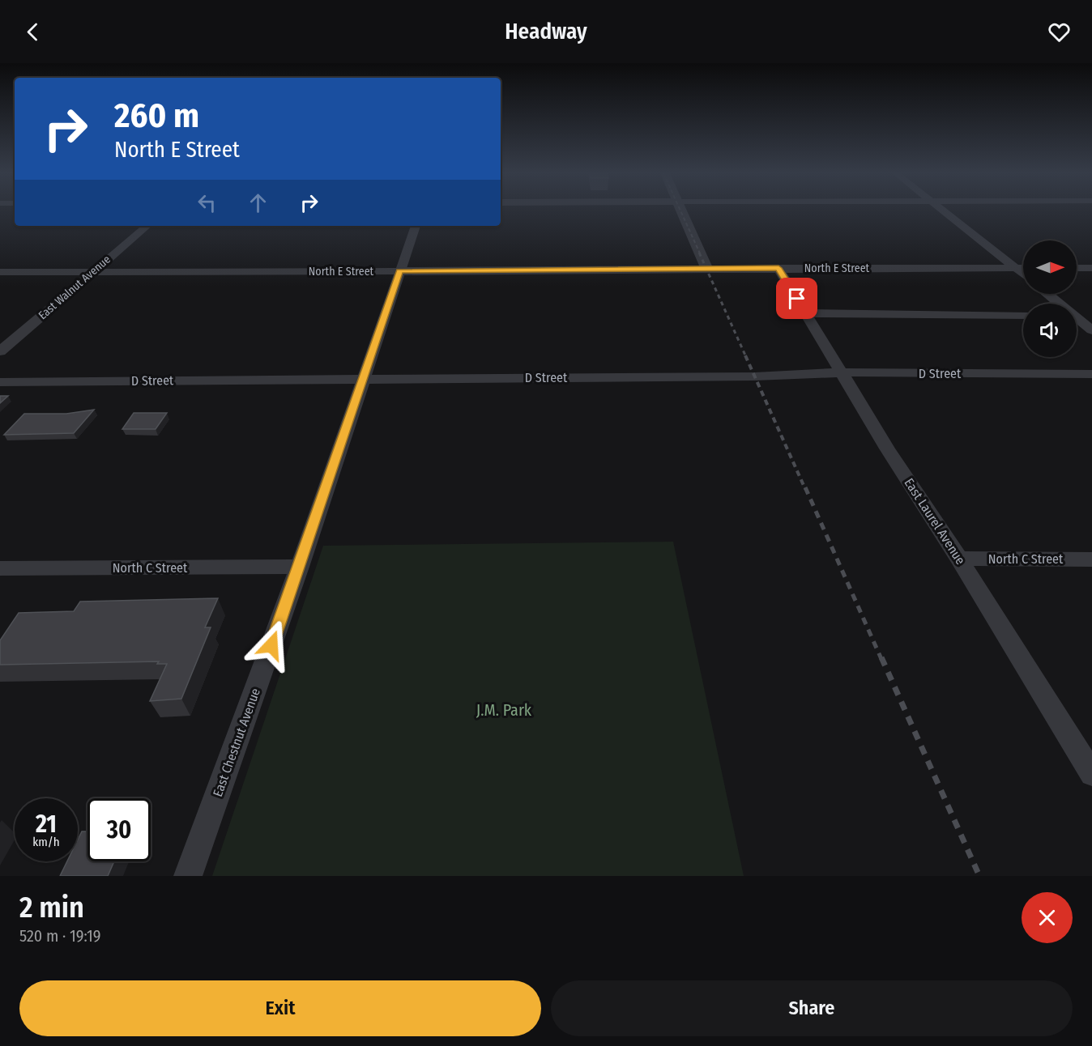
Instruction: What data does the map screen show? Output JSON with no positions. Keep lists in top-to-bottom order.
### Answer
{
  "streets": {
    "street": [
      "North E Street",
      "East Walnut Avenue",
      "D Street",
      "East Laurel Avenue",
      "North C Street",
      "East Chestnut Avenue"
    ]
  },
  "crossings": [
    ["North E Street", "East Walnut Avenue"],
    ["North E Street", "East Laurel Avenue"],
    ["North E Street", "East Chestnut Avenue"],
    ["D Street", "East Laurel Avenue"],
    ["D Street", "East Chestnut Avenue"],
    ["East Laurel Avenue", "North C Street"],
    ["North C Street", "East Chestnut Avenue"]
  ],
  "parks": ["J.M. Park"],
  "north": "right",
  "page": {
    "header": "Headway",
    "turn": ["260 m", "North E Street"],
    "speed": "21 km/h",
    "limit": "30",
    "heading": ["2 min", "520 m · 19:19"],
    "buttons": ["Exit", "Share"]
  }
}
